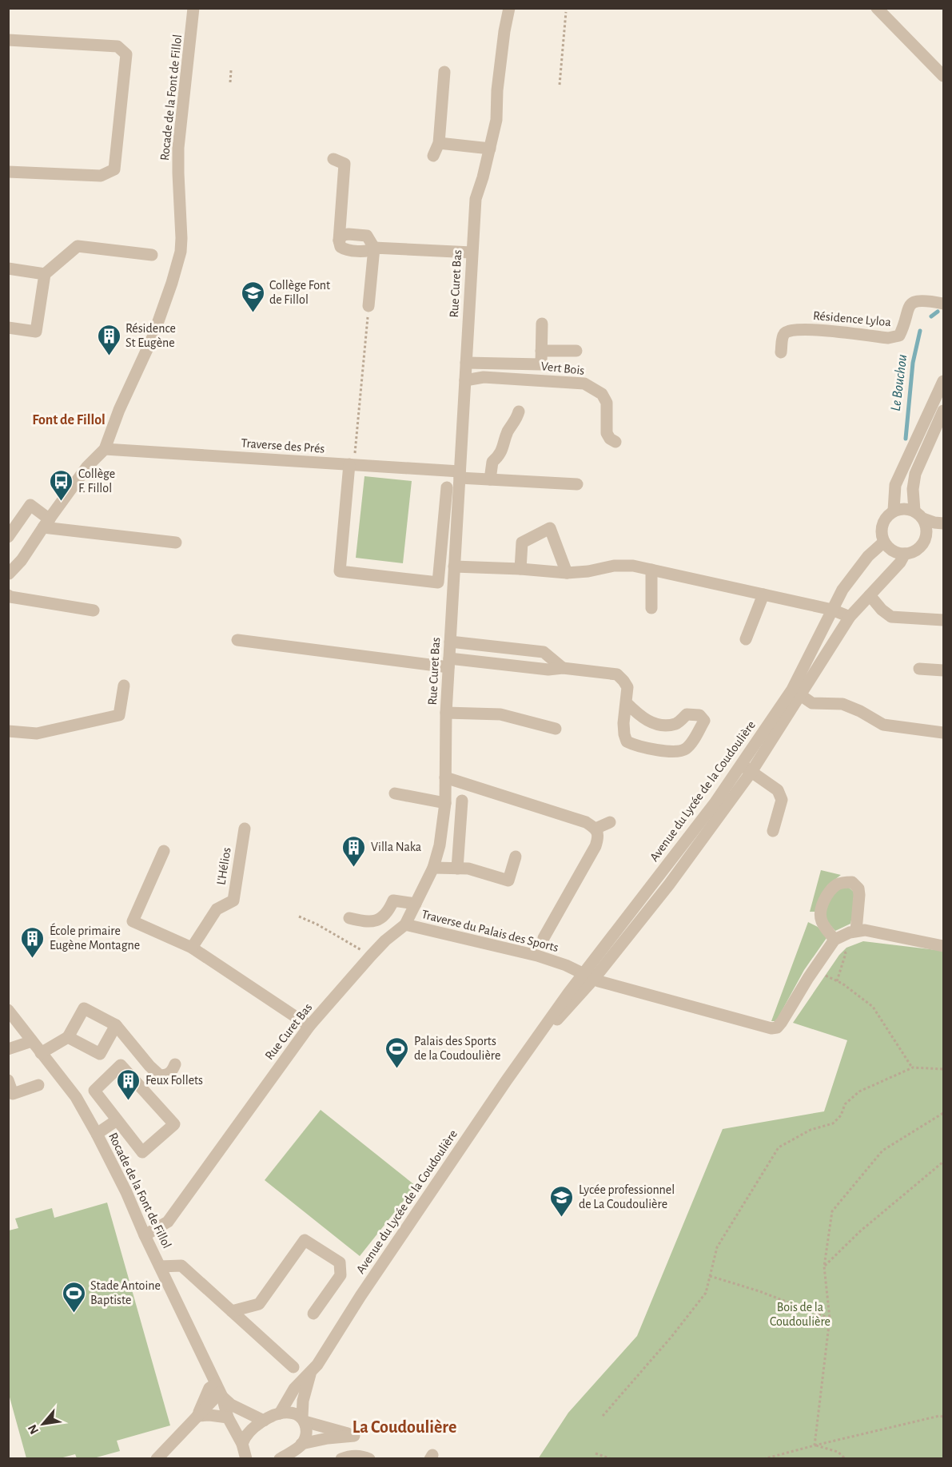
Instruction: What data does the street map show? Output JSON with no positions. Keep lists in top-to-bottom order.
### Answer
{
  "streets": {
    "street": [
      "Rocade de la Font de Fillol",
      "Rue Curet Bas",
      "Résidence Lyloa",
      "Vert Bois",
      "Traverse des Prés",
      "Avenue du Lycée de la Coudoulière",
      "L'Hélios",
      "Traverse du Palais des Sports"
    ]
  },
  "crossings": [
    ["Rocade de la Font de Fillol", "Rue Curet Bas"],
    ["Rocade de la Font de Fillol", "Traverse des Prés"],
    ["Rue Curet Bas", "Vert Bois"],
    ["Rue Curet Bas", "Traverse des Prés"],
    ["Rue Curet Bas", "Traverse du Palais des Sports"],
    ["Avenue du Lycée de la Coudoulière", "Traverse du Palais des Sports"]
  ],
  "districts": ["Font de Fillol", "La Coudoulière"],
  "water": ["Le Bouchou"],
  "parks": ["Bois de la Coudoulière"],
  "places": {
    "school or university": ["Collège Font de Fillol", "Lycée professionnel de La Coudoulière"],
    "building": [
      "Résidence St Eugène",
      "Villa Naka",
      "École primaire Eugène Montagne",
      "Feux Follets"
    ],
    "bus stop": ["Collège F. Fillol"],
    "sports": ["Palais des Sports de la Coudoulière", "Stade Antoine Baptiste"]
  },
  "north": "bottom left"
}
